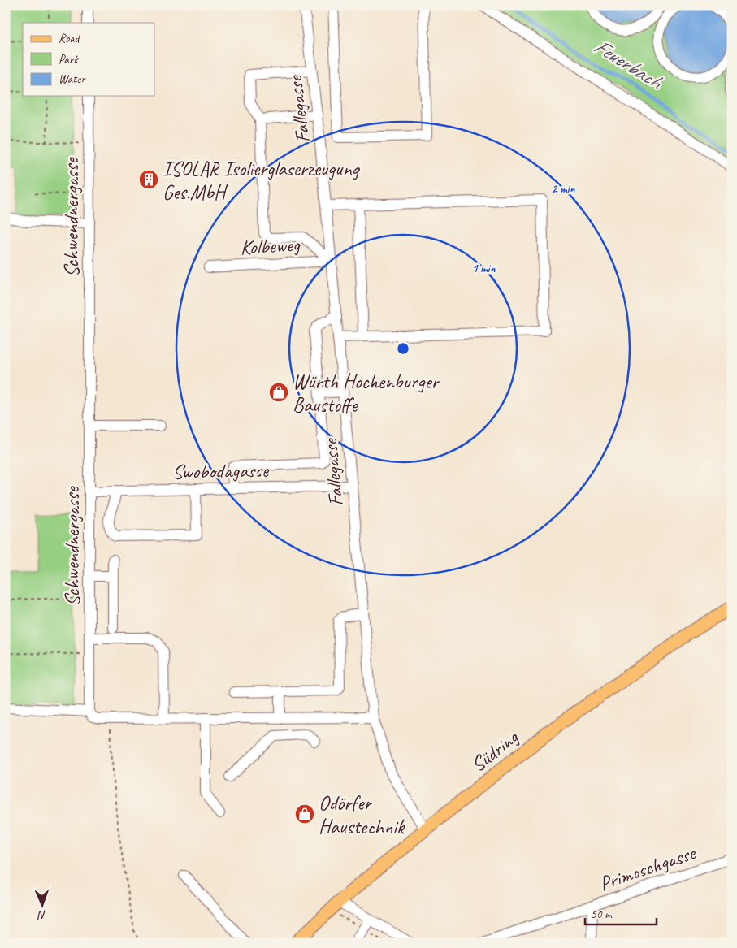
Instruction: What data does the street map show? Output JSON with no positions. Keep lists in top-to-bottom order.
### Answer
{
  "streets": {
    "main road": ["Südring"],
    "street": [
      "Fallegasse",
      "Schwendnergasse",
      "Kolbeweg",
      "Swobodagasse",
      "Primoschgasse"
    ]
  },
  "crossings": [
    ["Fallegasse", "Kolbeweg"],
    ["Fallegasse", "Swobodagasse"],
    ["Fallegasse", "Südring"],
    ["Schwendnergasse", "Swobodagasse"]
  ],
  "water": ["Feuerbach"],
  "places": {
    "building": ["ISOLAR Isolierglaserzeugung Ges.MbH"],
    "shop": ["Würth Hochenburger Baustoffe", "Odörfer Haustechnik"]
  },
  "legend": ["Road", "Park", "Water"],
  "scale_bar": "50 m",
  "north": "bottom",
  "rings": ["2 min", "1 min"]
}
